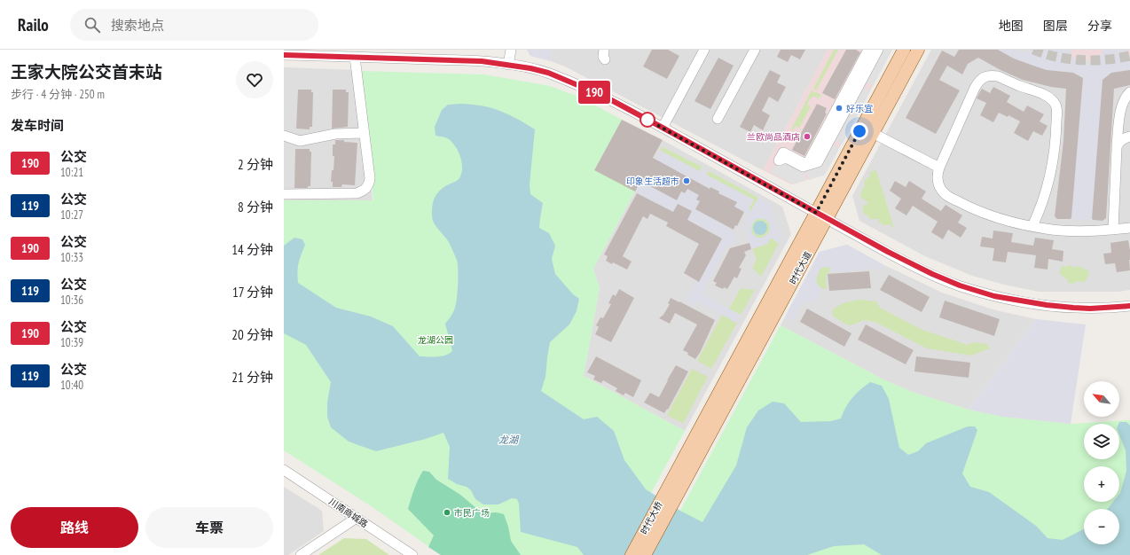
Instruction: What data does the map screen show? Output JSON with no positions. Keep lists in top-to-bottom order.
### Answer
{
  "streets": {
    "main road": ["时代大道", "时代大桥"],
    "street": ["川南商城路"]
  },
  "crossings": [
    ["时代大道", "时代大桥"]
  ],
  "water": ["龙湖"],
  "parks": ["龙湖公园"],
  "places": [
    "好乐宜",
    "兰欧尚品酒店",
    "印象生活超市",
    "市民广场"
  ],
  "lines": ["bus line 190"],
  "north": "top left",
  "page": {
    "header": "Railo",
    "search": "搜索地点",
    "nav": ["地图", "图层", "分享"],
    "heading": [
      ["王家大院公交首末站", "步行 · 4 分钟 · 250 m"],
      "发车时间"
    ],
    "on_map": "190",
    "list": [
      {
        "mark": "190",
        "name": "公交",
        "note": "10:21",
        "value": "2 分钟"
      },
      {
        "mark": "119",
        "name": "公交",
        "note": "10:27",
        "value": "8 分钟"
      },
      {
        "mark": "190",
        "name": "公交",
        "note": "10:33",
        "value": "14 分钟"
      },
      {
        "mark": "119",
        "name": "公交",
        "note": "10:36",
        "value": "17 分钟"
      },
      {
        "mark": "190",
        "name": "公交",
        "note": "10:39",
        "value": "20 分钟"
      },
      {
        "mark": "119",
        "name": "公交",
        "note": "10:40",
        "value": "21 分钟"
      }
    ],
    "map_buttons": ["+", "−"],
    "buttons": ["路线", "车票"]
  }
}
